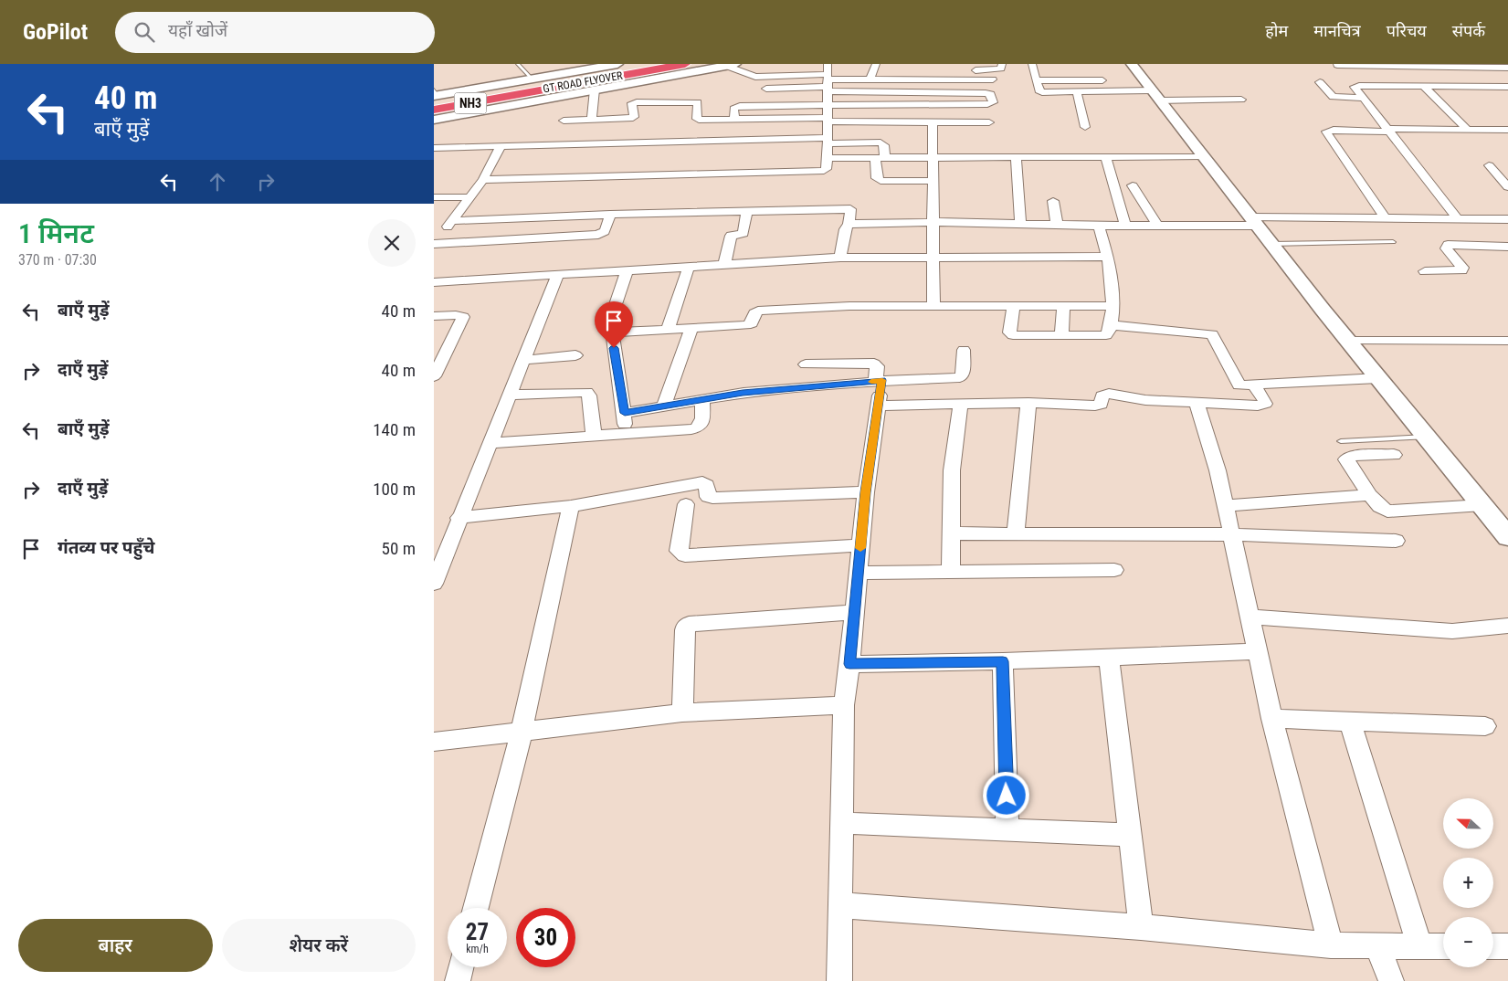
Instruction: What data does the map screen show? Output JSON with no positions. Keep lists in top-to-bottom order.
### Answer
{
  "streets": {
    "highway": ["GT ROAD FLYOVER", "NH3"]
  },
  "crossings": [
    ["GT ROAD FLYOVER", "NH3"]
  ],
  "north": "left",
  "page": {
    "header": "GoPilot",
    "search": "यहाँ खोजें",
    "nav": [
      "होम",
      "मानचित्र",
      "परिचय",
      "संपर्क"
    ],
    "turn": ["40 m", "बाएँ मुड़ें"],
    "heading": ["1 मिनट", "370 m · 07:30"],
    "list": [
      {
        "name": "बाएँ मुड़ें",
        "value": "40 m"
      },
      {
        "name": "दाएँ मुड़ें",
        "value": "40 m"
      },
      {
        "name": "बाएँ मुड़ें",
        "value": "140 m"
      },
      {
        "name": "दाएँ मुड़ें",
        "value": "100 m"
      },
      {
        "name": "गंतव्य पर पहुँचे",
        "value": "50 m"
      }
    ],
    "map_buttons": ["+", "−"],
    "speed": "27 km/h",
    "limit": "30",
    "buttons": ["बाहर", "शेयर करें"]
  }
}
